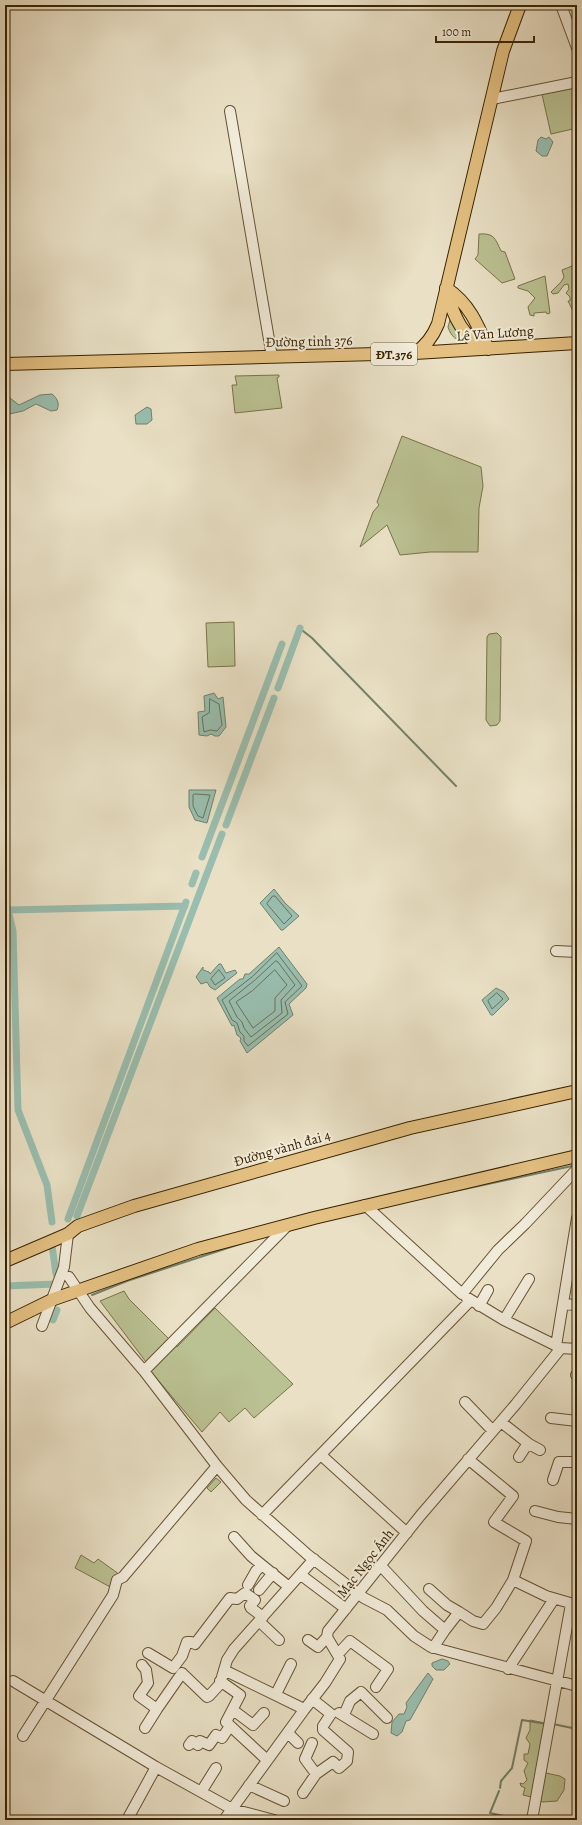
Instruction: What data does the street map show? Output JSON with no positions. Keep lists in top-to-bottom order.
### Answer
{
  "streets": {
    "main road": [
      "Lê Văn Lương",
      "Đường tỉnh 376",
      "ĐT.376",
      "Đường vành đai 4"
    ],
    "street": ["Mạc Ngọc Ánh"]
  },
  "crossings": [
    ["Lê Văn Lương", "Đường tỉnh 376"],
    ["Lê Văn Lương", "ĐT.376"],
    ["Đường tỉnh 376", "ĐT.376"]
  ],
  "scale_bar": "100 m"
}
